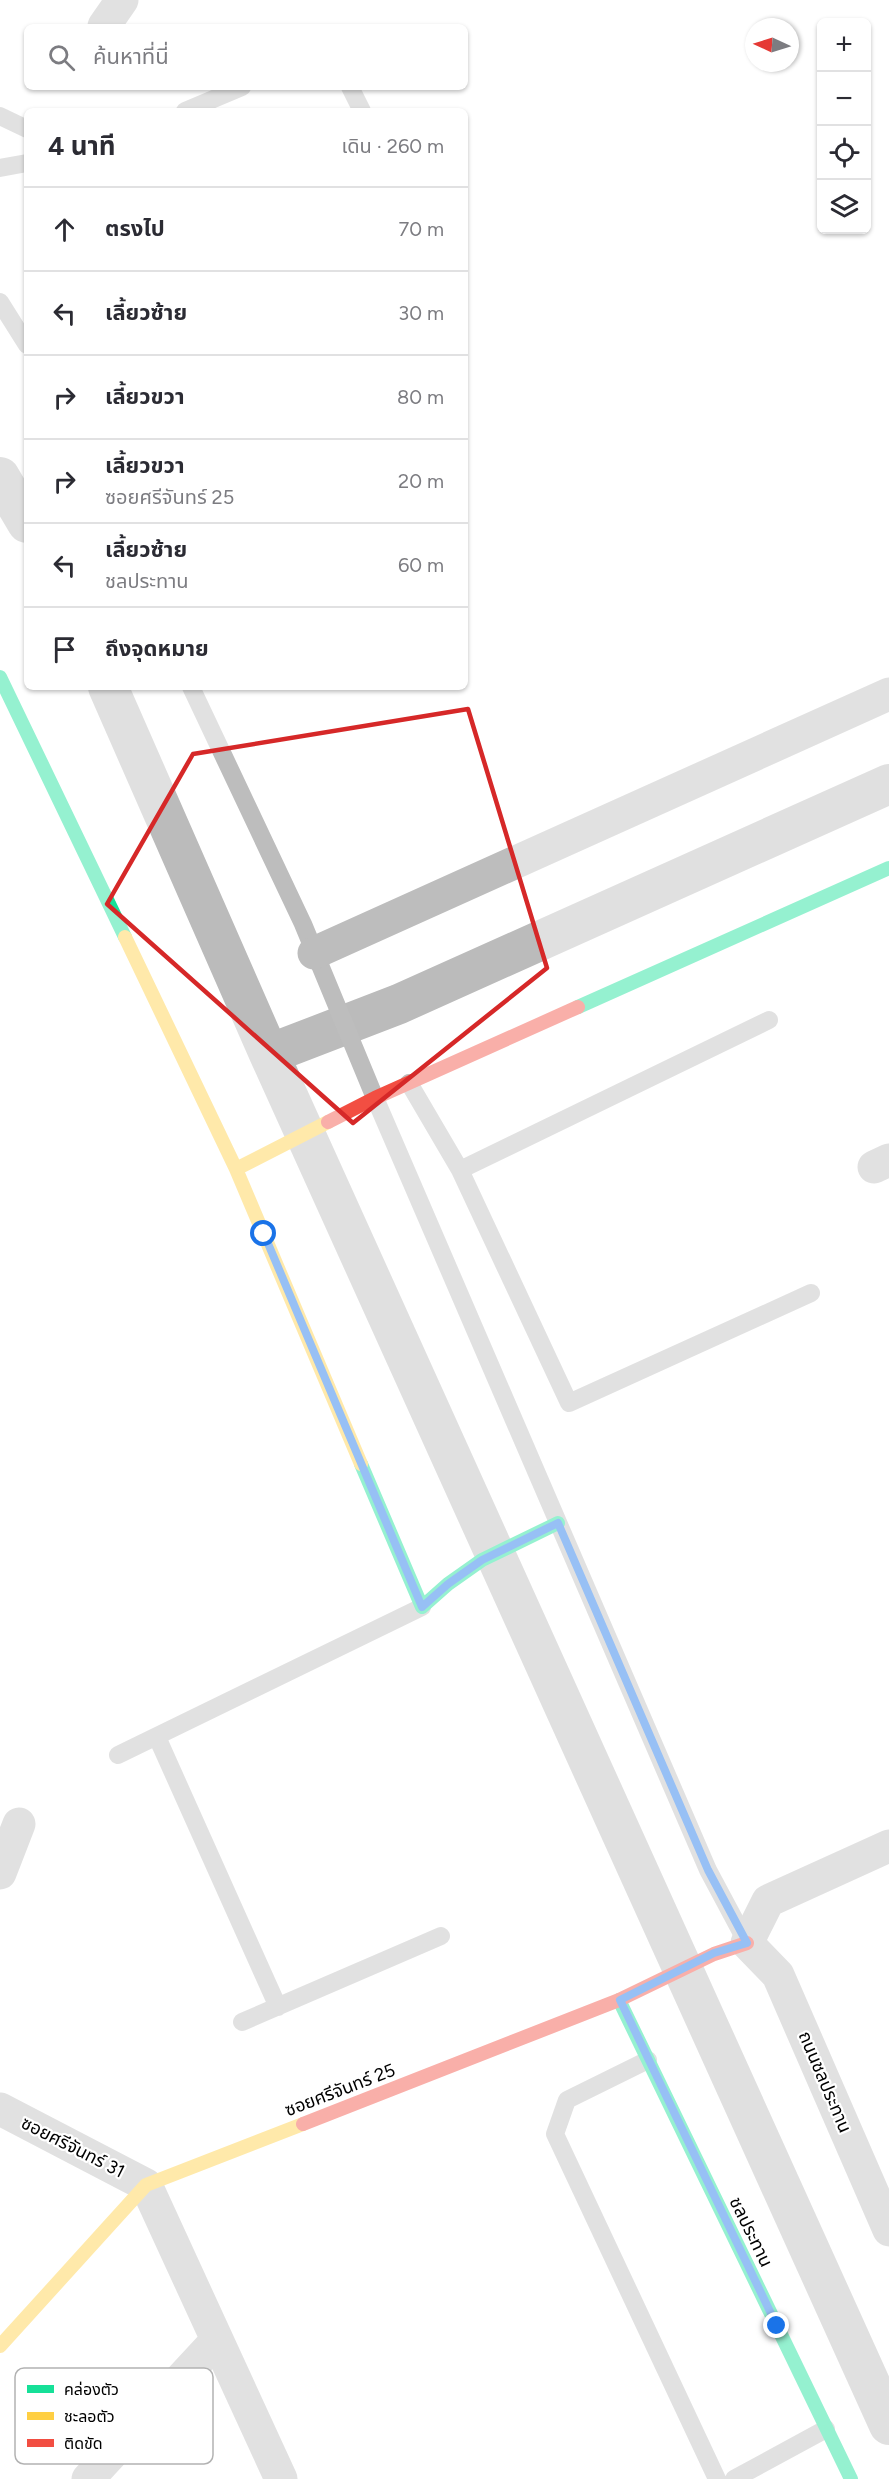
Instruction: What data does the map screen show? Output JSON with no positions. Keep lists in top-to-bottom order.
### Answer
{
  "streets": {
    "street": [
      "ถนนชลประทาน",
      "ซอยศรีจันทร์ 25",
      "ซอยศรีจันทร์ 31",
      "ชลประทาน"
    ]
  },
  "crossings": [
    ["ถนนชลประทาน", "ซอยศรีจันทร์ 25"],
    ["ซอยศรีจันทร์ 25", "ซอยศรีจันทร์ 31"],
    ["ซอยศรีจันทร์ 25", "ชลประทาน"]
  ],
  "legend": ["คล่องตัว", "ชะลอตัว", "ติดขัด"],
  "north": "left",
  "page": {
    "map_buttons": ["+", "−"],
    "search": "ค้นหาที่นี่",
    "heading": ["4 นาที", "เดิน · 260 m"],
    "list": [
      ["ตรงไป", "70 m"],
      ["เลี้ยวซ้าย", "30 m"],
      ["เลี้ยวขวา", "80 m"],
      ["เลี้ยวขวา", "ซอยศรีจันทร์ 25", "20 m"],
      ["เลี้ยวซ้าย", "ชลประทาน", "60 m"],
      "ถึงจุดหมาย"
    ]
  }
}
